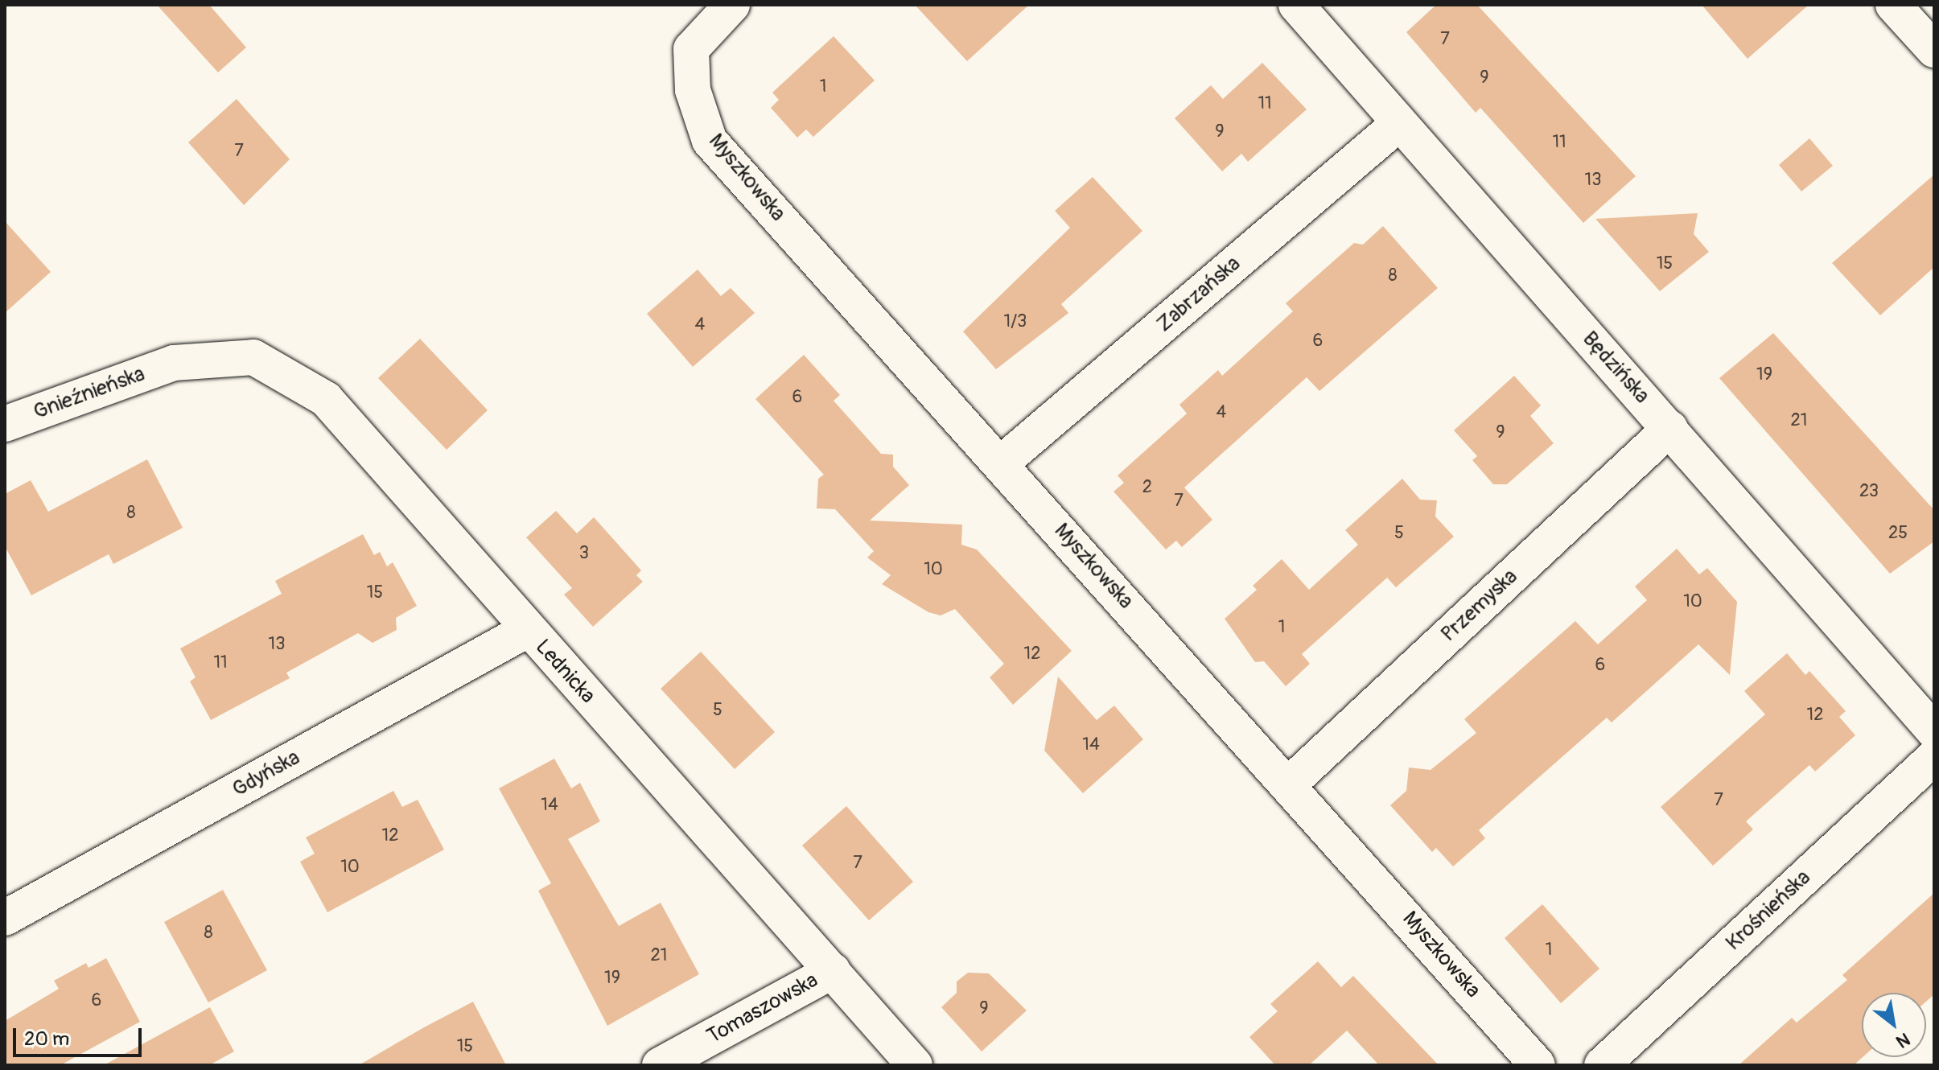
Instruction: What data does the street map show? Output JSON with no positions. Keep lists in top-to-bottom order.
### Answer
{
  "streets": {
    "street": [
      "Myszkowska",
      "Zabrzańska",
      "Będzińska",
      "Gnieźnieńska",
      "Przemyska",
      "Lednicka",
      "Gdyńska",
      "Krośnieńska",
      "Tomaszowska"
    ]
  },
  "crossings": [
    ["Myszkowska", "Zabrzańska"],
    ["Myszkowska", "Przemyska"],
    ["Zabrzańska", "Będzińska"],
    ["Będzińska", "Przemyska"],
    ["Gnieźnieńska", "Lednicka"],
    ["Lednicka", "Gdyńska"],
    ["Lednicka", "Tomaszowska"]
  ],
  "house_numbers": [
    "7",
    "9",
    "1",
    "11",
    "9",
    "11",
    "7",
    "13",
    "15",
    "8",
    "1/3",
    "4",
    "6",
    "19",
    "6",
    "4",
    "21",
    "9",
    "2",
    "23",
    "7",
    "8",
    "5",
    "25",
    "3",
    "10",
    "15",
    "10",
    "1",
    "13",
    "12",
    "11",
    "6",
    "5",
    "12",
    "14",
    "7",
    "14",
    "12",
    "7",
    "10",
    "8",
    "1",
    "21",
    "19",
    "6",
    "9",
    "15"
  ],
  "scale_bar": "20 m",
  "north": "bottom right"
}
